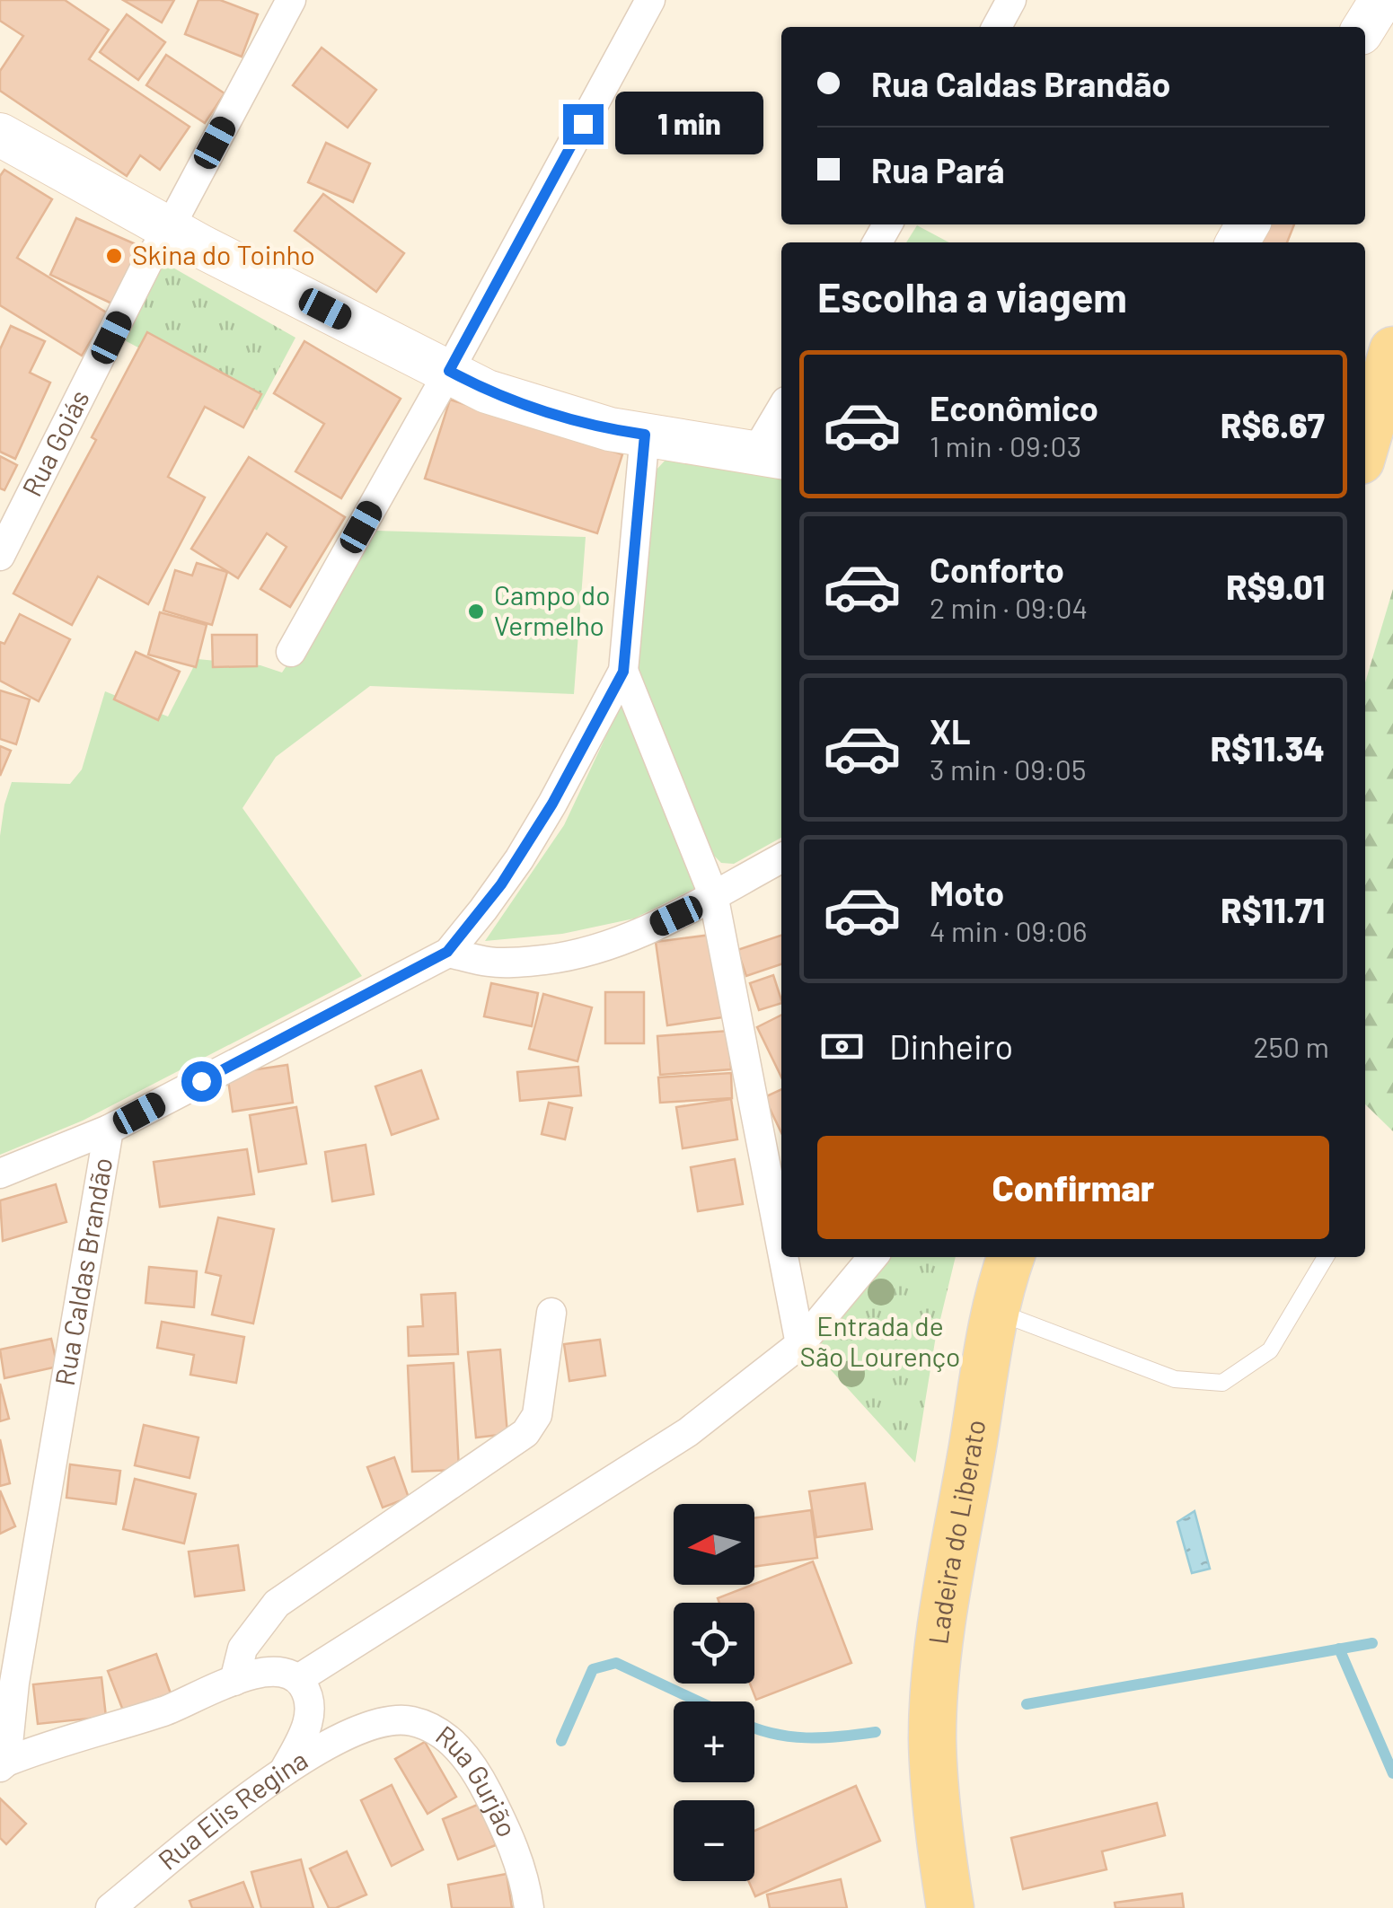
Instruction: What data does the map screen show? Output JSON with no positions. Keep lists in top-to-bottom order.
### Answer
{
  "streets": {
    "main road": ["Ladeira do Liberato"],
    "street": [
      "Rua Goiás",
      "Rua Caldas Brandão",
      "Rua Gurjão",
      "Rua Elis Regina"
    ]
  },
  "crossings": [
    ["Rua Gurjão", "Rua Elis Regina"]
  ],
  "parks": ["Entrada de São Lourenço"],
  "places": ["Skina do Toinho", "Campo do Vermelho"],
  "north": "left",
  "page": {
    "banner": ["Rua Caldas Brandão", "Rua Pará"],
    "bubble": "1 min",
    "heading": "Escolha a viagem",
    "list": [
      {
        "name": "Econômico",
        "note": "1 min · 09:03",
        "value": "R$6.67"
      },
      {
        "name": "Conforto",
        "note": "2 min · 09:04",
        "value": "R$9.01"
      },
      {
        "name": "XL",
        "note": "3 min · 09:05",
        "value": "R$11.34"
      },
      {
        "name": "Moto",
        "note": "4 min · 09:06",
        "value": "R$11.71"
      }
    ],
    "pay": ["Dinheiro", "250 m"],
    "buttons": "Confirmar",
    "map_buttons": ["+", "−"]
  }
}
